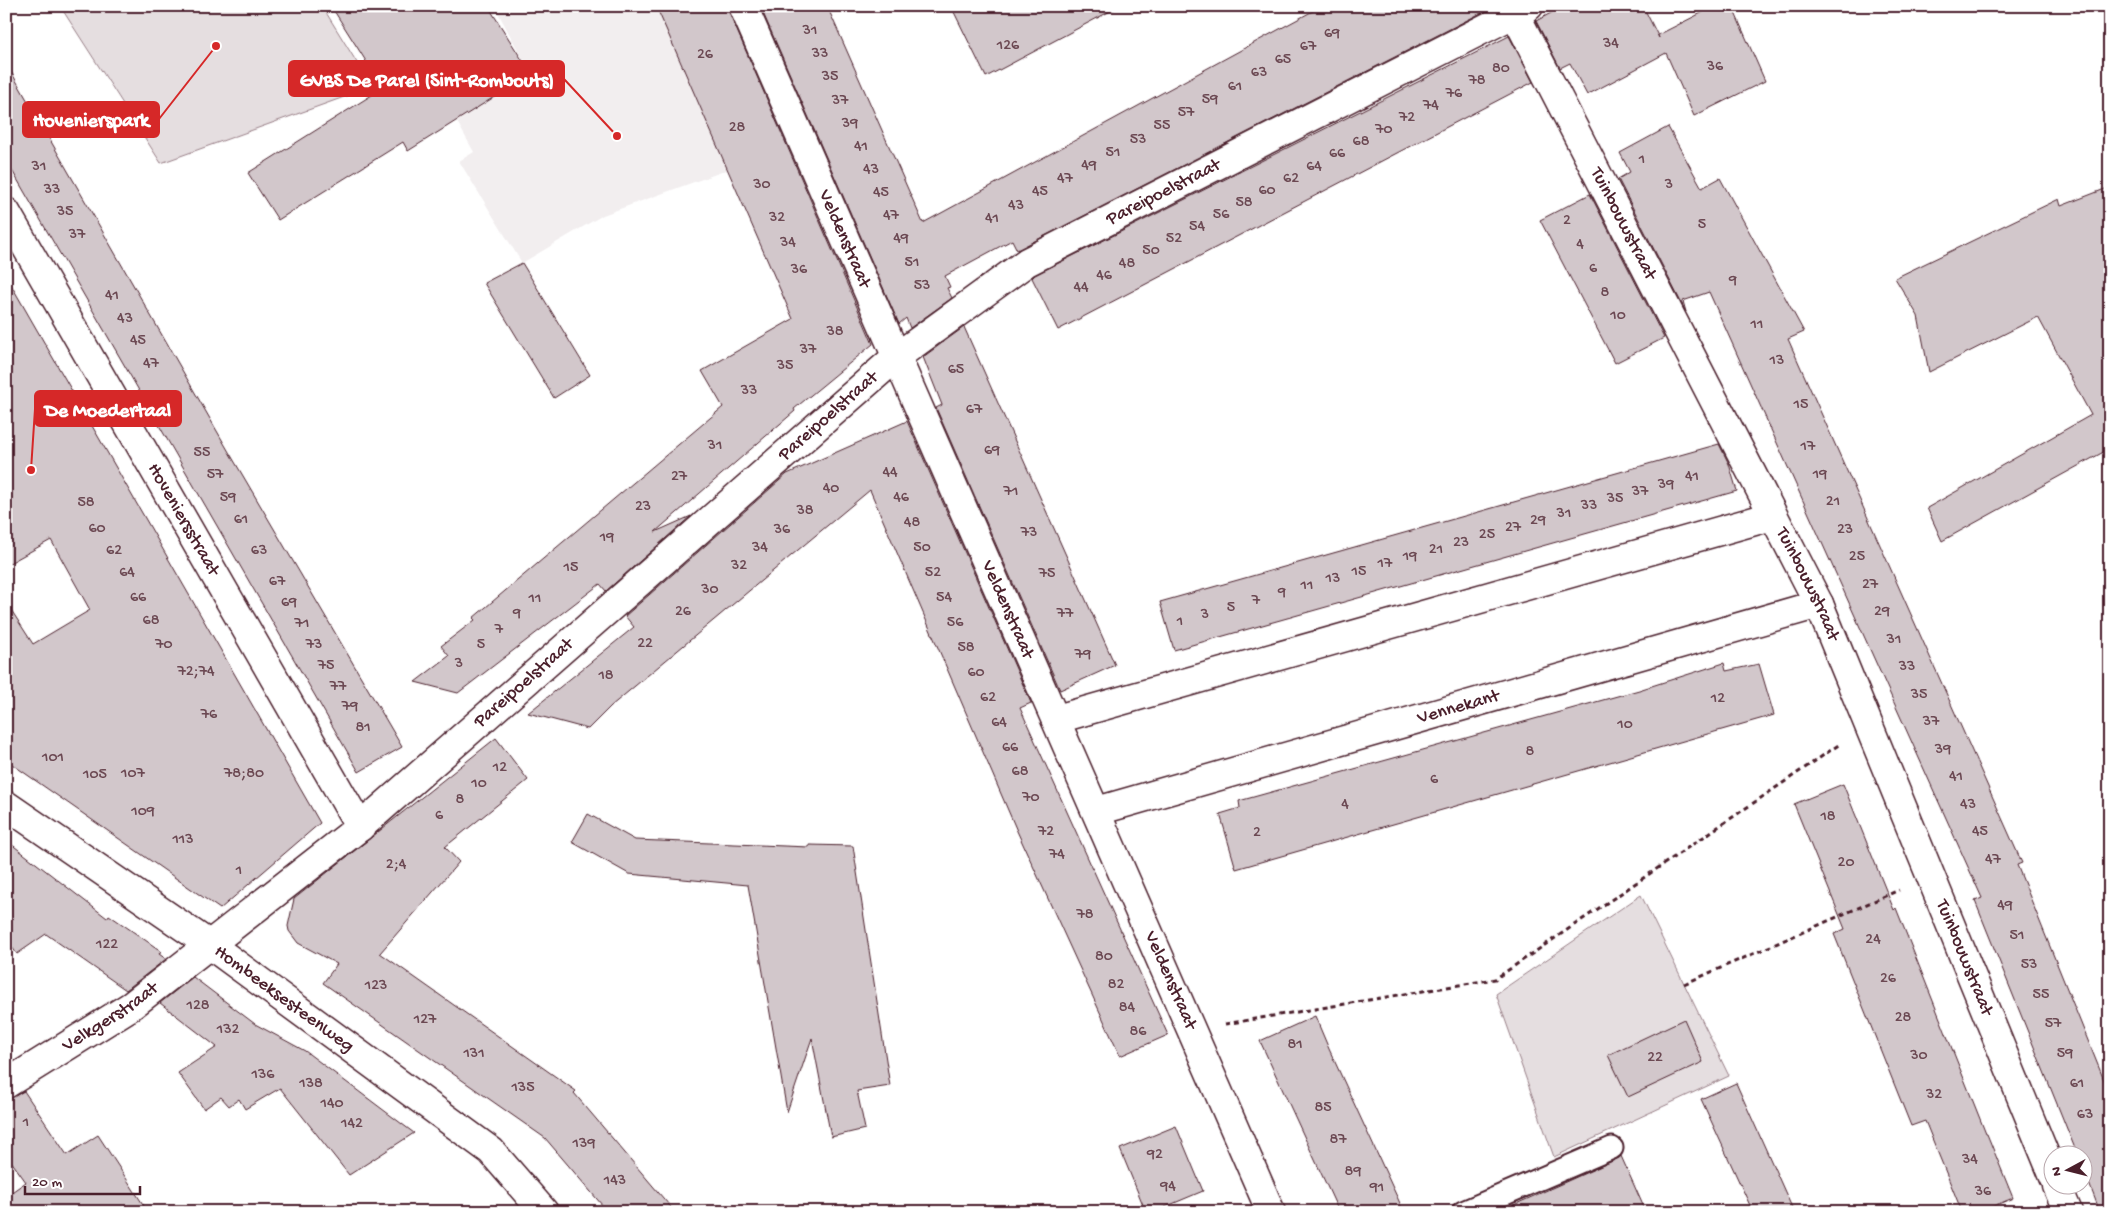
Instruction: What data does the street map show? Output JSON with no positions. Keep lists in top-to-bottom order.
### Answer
{
  "streets": {
    "street": [
      "Pareipoelstraat",
      "Tuinbouwstraat",
      "Veldenstraat",
      "Hoveniersstraat",
      "Vennekant",
      "Hombeeksesteenweg",
      "Velkgerstraat"
    ]
  },
  "crossings": [
    ["Pareipoelstraat", "Tuinbouwstraat"],
    ["Pareipoelstraat", "Veldenstraat"],
    ["Pareipoelstraat", "Hoveniersstraat"],
    ["Pareipoelstraat", "Hombeeksesteenweg"],
    ["Pareipoelstraat", "Velkgerstraat"],
    ["Tuinbouwstraat", "Vennekant"],
    ["Veldenstraat", "Vennekant"],
    ["Hombeeksesteenweg", "Velkgerstraat"]
  ],
  "places": ["Hovenierspark", "GVBS De Parel (Sint-Rombouts)", "De Moedertaal"],
  "house_numbers": [
    "31",
    "69",
    "34",
    "126",
    "67",
    "33",
    "26",
    "65",
    "36",
    "80",
    "63",
    "35",
    "78",
    "61",
    "76",
    "59",
    "37",
    "74",
    "57",
    "72",
    "39",
    "55",
    "28",
    "70",
    "53",
    "68",
    "41",
    "51",
    "66",
    "1",
    "49",
    "31",
    "64",
    "43",
    "47",
    "62",
    "30",
    "3",
    "33",
    "60",
    "45",
    "45",
    "58",
    "43",
    "35",
    "56",
    "47",
    "32",
    "41",
    "2",
    "5",
    "54",
    "37",
    "49",
    "52",
    "34",
    "4",
    "50",
    "51",
    "48",
    "6",
    "36",
    "46",
    "9",
    "53",
    "44",
    "8",
    "41",
    "10",
    "43",
    "11",
    "38",
    "45",
    "37",
    "13",
    "47",
    "35",
    "65",
    "33",
    "15",
    "67",
    "31",
    "17",
    "69",
    "55",
    "44",
    "57",
    "19",
    "27",
    "41",
    "39",
    "40",
    "71",
    "37",
    "59",
    "46",
    "35",
    "21",
    "58",
    "33",
    "23",
    "38",
    "31",
    "61",
    "29",
    "48",
    "27",
    "60",
    "36",
    "23",
    "73",
    "25",
    "19",
    "23",
    "34",
    "50",
    "21",
    "62",
    "63",
    "19",
    "25",
    "17",
    "32",
    "15",
    "15",
    "64",
    "52",
    "75",
    "13",
    "67",
    "27",
    "11",
    "30",
    "9",
    "66",
    "54",
    "11",
    "7",
    "69",
    "5",
    "26",
    "29",
    "9",
    "77",
    "3",
    "68",
    "1",
    "56",
    "71",
    "7",
    "31",
    "22",
    "70",
    "73",
    "5",
    "58",
    "79",
    "3",
    "75",
    "33",
    "72;74",
    "60",
    "18",
    "77",
    "35",
    "62",
    "12",
    "79",
    "76",
    "37",
    "64",
    "10",
    "81",
    "66",
    "39",
    "8",
    "101",
    "12",
    "68",
    "107",
    "78;80",
    "105",
    "41",
    "6",
    "10",
    "70",
    "8",
    "4",
    "43",
    "109",
    "6",
    "18",
    "72",
    "45",
    "2",
    "113",
    "74",
    "47",
    "20",
    "2;4",
    "1",
    "49",
    "78",
    "51",
    "24",
    "122",
    "80",
    "53",
    "26",
    "82",
    "123",
    "55",
    "128",
    "84",
    "28",
    "127",
    "57",
    "132",
    "86",
    "81",
    "131",
    "59",
    "30",
    "22",
    "136",
    "138",
    "61",
    "135",
    "32",
    "140",
    "85",
    "63",
    "1",
    "142",
    "87",
    "139",
    "92",
    "34",
    "89",
    "143",
    "94",
    "91",
    "36"
  ],
  "scale_bar": "20 m",
  "north": "left"
}
